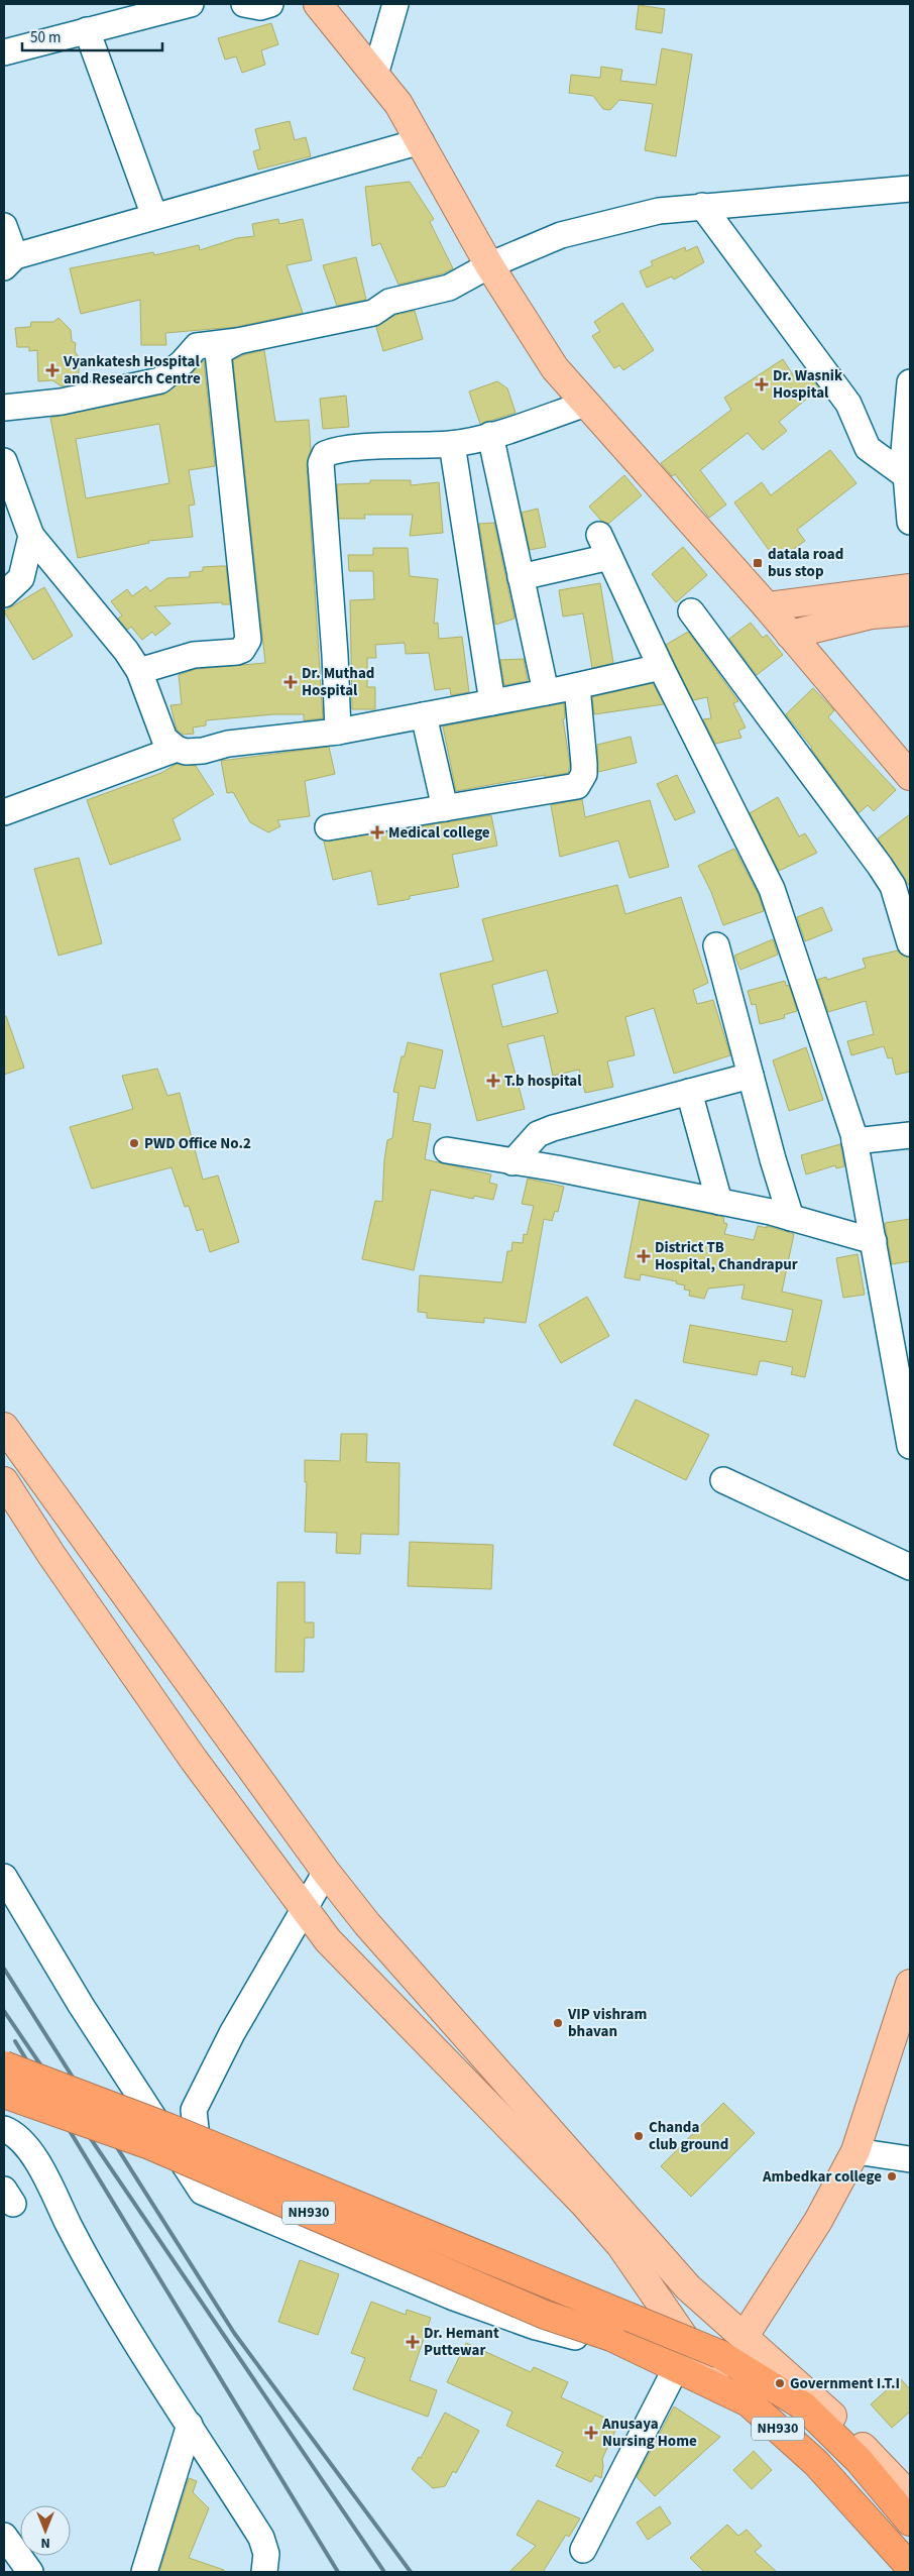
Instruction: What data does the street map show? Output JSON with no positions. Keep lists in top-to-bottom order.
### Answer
{
  "streets": {
    "highway": ["NH930"]
  },
  "places": {
    "health": [
      "Vyankatesh Hospital and Research Centre",
      "Dr. Wasnik Hospital",
      "Dr. Muthad Hospital",
      "Medical college",
      "T.b hospital",
      "District TB Hospital, Chandrapur",
      "Dr. Hemant Puttewar",
      "Anusaya Nursing Home"
    ],
    "transit": ["datala road bus stop"],
    "other": [
      "PWD Office No.2",
      "VIP vishram bhavan",
      "Chanda club ground",
      "Ambedkar college",
      "Government I.T.I"
    ]
  },
  "scale_bar": "50 m",
  "north": "bottom"
}
